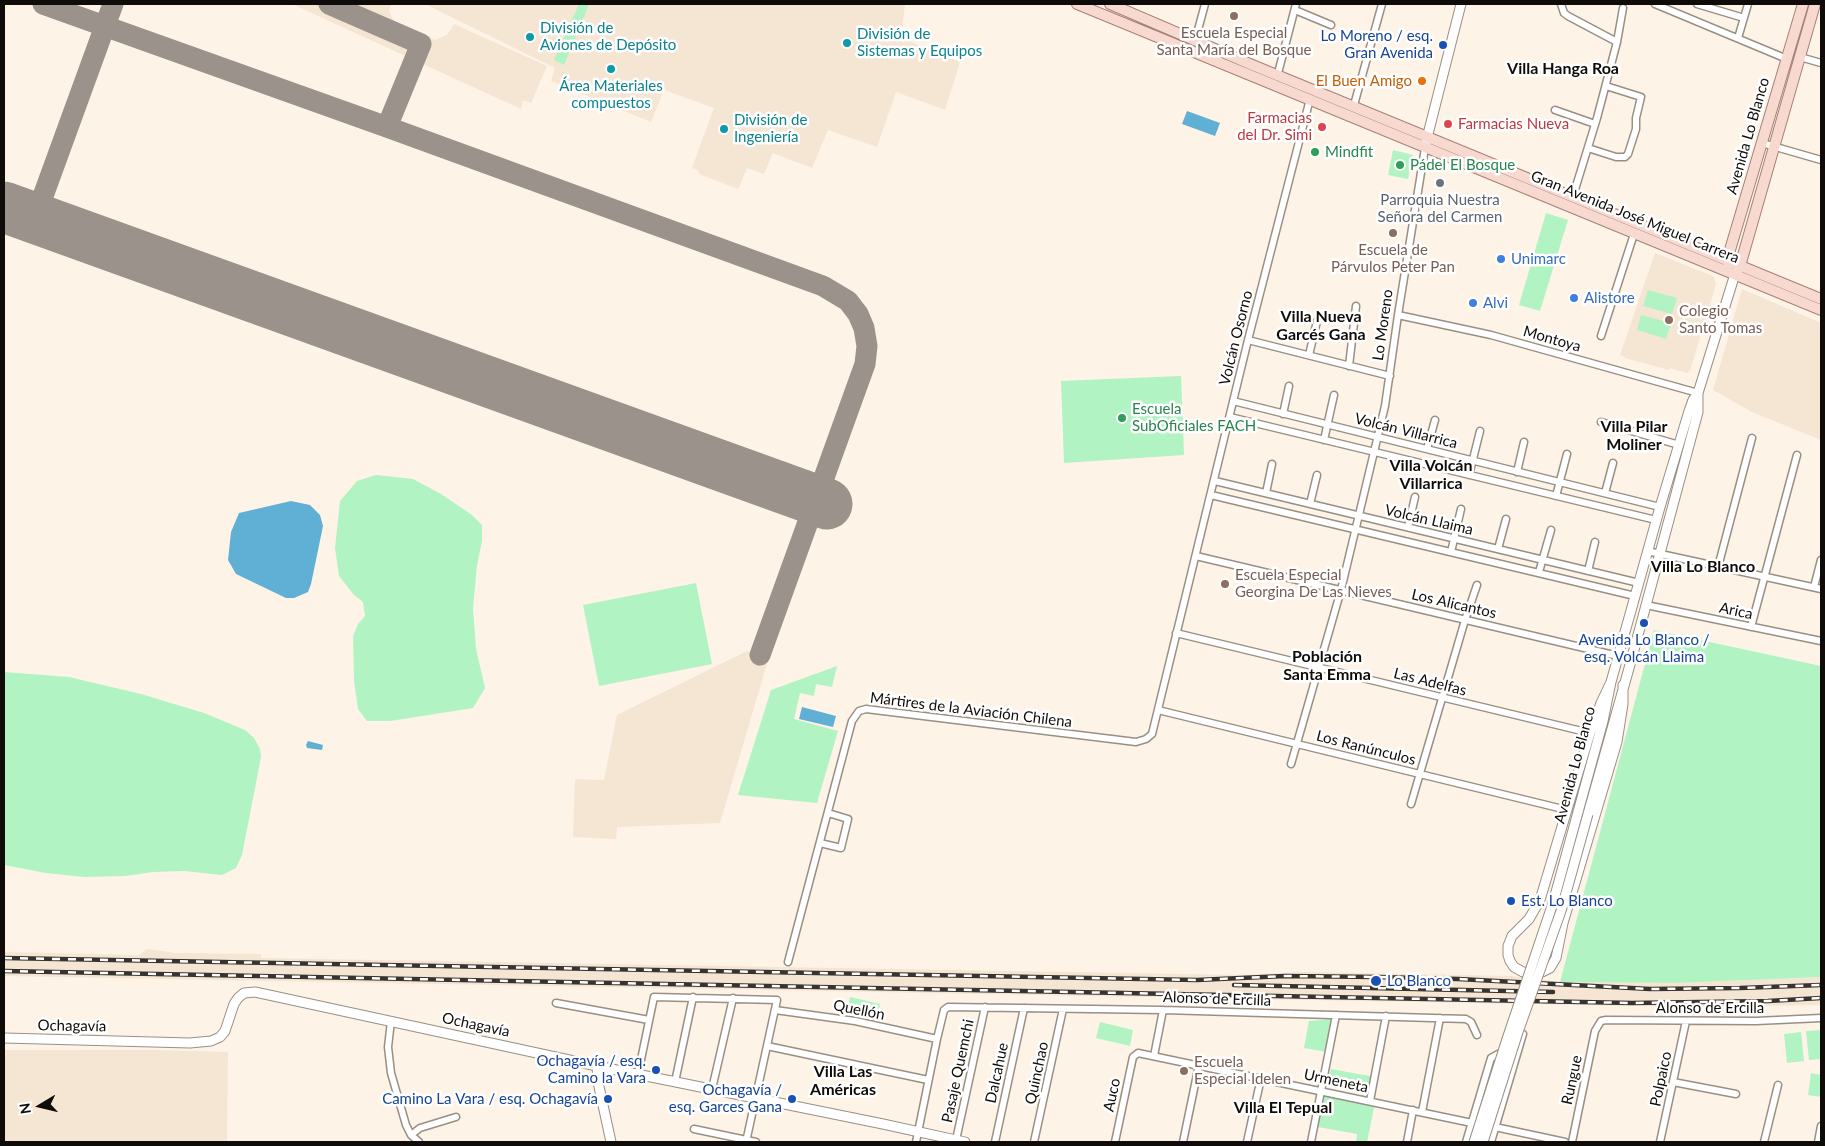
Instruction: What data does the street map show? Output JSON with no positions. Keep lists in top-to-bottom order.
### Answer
{
  "streets": {
    "main road": [
      "Avenida Lo Blanco",
      "Gran Avenida José Miguel Carrera",
      "Lo Moreno",
      "Ochagavía"
    ],
    "street": [
      "Volcán Osorno",
      "Montoya",
      "Volcán Villarrica",
      "Volcán Llaima",
      "Los Alicantos",
      "Arica",
      "Las Adelfas",
      "Mártires de la Aviación Chilena",
      "Los Ranúnculos",
      "Alonso de Ercilla",
      "Quellón",
      "Pasaje Quemchi",
      "Dalcahue",
      "Quinchao",
      "Polpaico",
      "Rungue",
      "Urmeneta",
      "Auco"
    ]
  },
  "crossings": [
    ["Avenida Lo Blanco", "Gran Avenida José Miguel Carrera"],
    ["Avenida Lo Blanco", "Montoya"],
    ["Avenida Lo Blanco", "Volcán Villarrica"],
    ["Avenida Lo Blanco", "Volcán Llaima"],
    ["Avenida Lo Blanco", "Los Alicantos"],
    ["Avenida Lo Blanco", "Arica"],
    ["Gran Avenida José Miguel Carrera", "Lo Moreno"],
    ["Gran Avenida José Miguel Carrera", "Volcán Osorno"],
    ["Lo Moreno", "Montoya"],
    ["Lo Moreno", "Volcán Villarrica"],
    ["Lo Moreno", "Volcán Llaima"],
    ["Lo Moreno", "Los Alicantos"],
    ["Lo Moreno", "Las Adelfas"],
    ["Lo Moreno", "Los Ranúnculos"],
    ["Volcán Osorno", "Volcán Villarrica"],
    ["Volcán Osorno", "Volcán Llaima"],
    ["Volcán Osorno", "Los Alicantos"],
    ["Volcán Osorno", "Las Adelfas"],
    ["Volcán Osorno", "Mártires de la Aviación Chilena"],
    ["Volcán Osorno", "Los Ranúnculos"],
    ["Alonso de Ercilla", "Quellón"],
    ["Alonso de Ercilla", "Pasaje Quemchi"],
    ["Alonso de Ercilla", "Dalcahue"],
    ["Alonso de Ercilla", "Quinchao"],
    ["Alonso de Ercilla", "Polpaico"],
    ["Alonso de Ercilla", "Rungue"],
    ["Ochagavía", "Pasaje Quemchi"],
    ["Urmeneta", "Auco"]
  ],
  "districts": [
    "Villa Hanga Roa",
    "Villa Nueva Garcés Gana",
    "Villa Pilar Moliner",
    "Villa Volcán Villarrica",
    "Villa Lo Blanco",
    "Población Santa Emma",
    "Villa Las Américas",
    "Villa El Tepual"
  ],
  "places": [
    "Escuela Especial Santa María del Bosque",
    "División de Aviones de Depósito",
    "División de Sistemas y Equipos",
    "Lo Moreno / esq. Gran Avenida",
    "Área Materiales compuestos",
    "El Buen Amigo",
    "Farmacias Nueva",
    "Farmacias del Dr. Simi",
    "División de Ingeniería",
    "Mindfit",
    "Pádel El Bosque",
    "Parroquia Nuestra Señora del Carmen",
    "Escuela de Párvulos Peter Pan",
    "Unimarc",
    "Alistore",
    "Alvi",
    "Colegio Santo Tomas",
    "Escuela SubOficiales FACH",
    "Escuela Especial Georgina De Las Nieves",
    "Avenida Lo Blanco / esq. Volcán Llaima",
    "Est. Lo Blanco",
    "Lo Blanco",
    "Ochagavía / esq. Camino la Vara",
    "Escuela Especial Idelen",
    "Camino La Vara / esq. Ochagavía",
    "Ochagavía / esq. Garces Gana"
  ],
  "north": "left"
}
